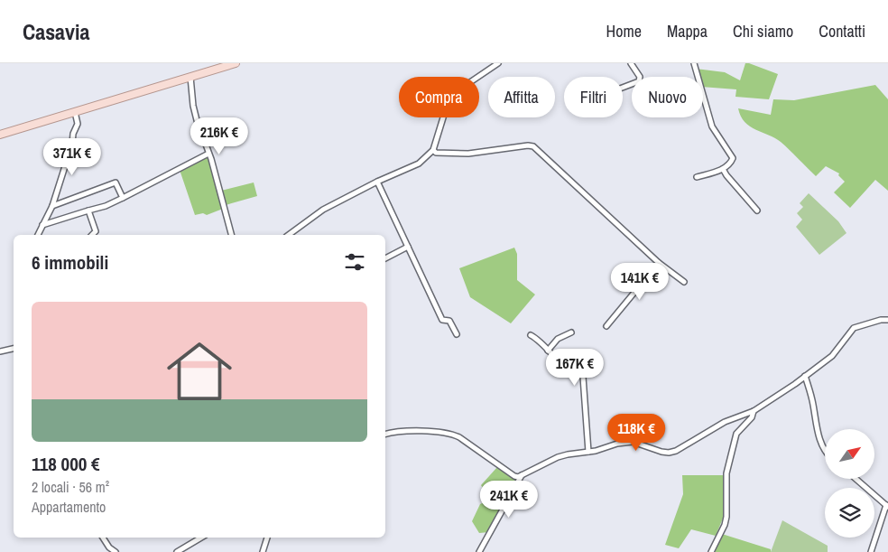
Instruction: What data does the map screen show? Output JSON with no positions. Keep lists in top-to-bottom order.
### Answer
{
  "north": "top right",
  "page": {
    "header": "Casavia",
    "nav": [
      "Home",
      "Mappa",
      "Chi siamo",
      "Contatti"
    ],
    "chip": [
      "Compra",
      "Affitta",
      "Filtri",
      "Nuovo"
    ],
    "price": [
      "216K €",
      "371K €",
      "141K €",
      "167K €",
      "118K €",
      "241K €"
    ],
    "heading": "6 immobili",
    "list": [
      {
        "name": "118 000 €",
        "note": "2 locali · 56 m² · Appartamento"
      }
    ]
  }
}
